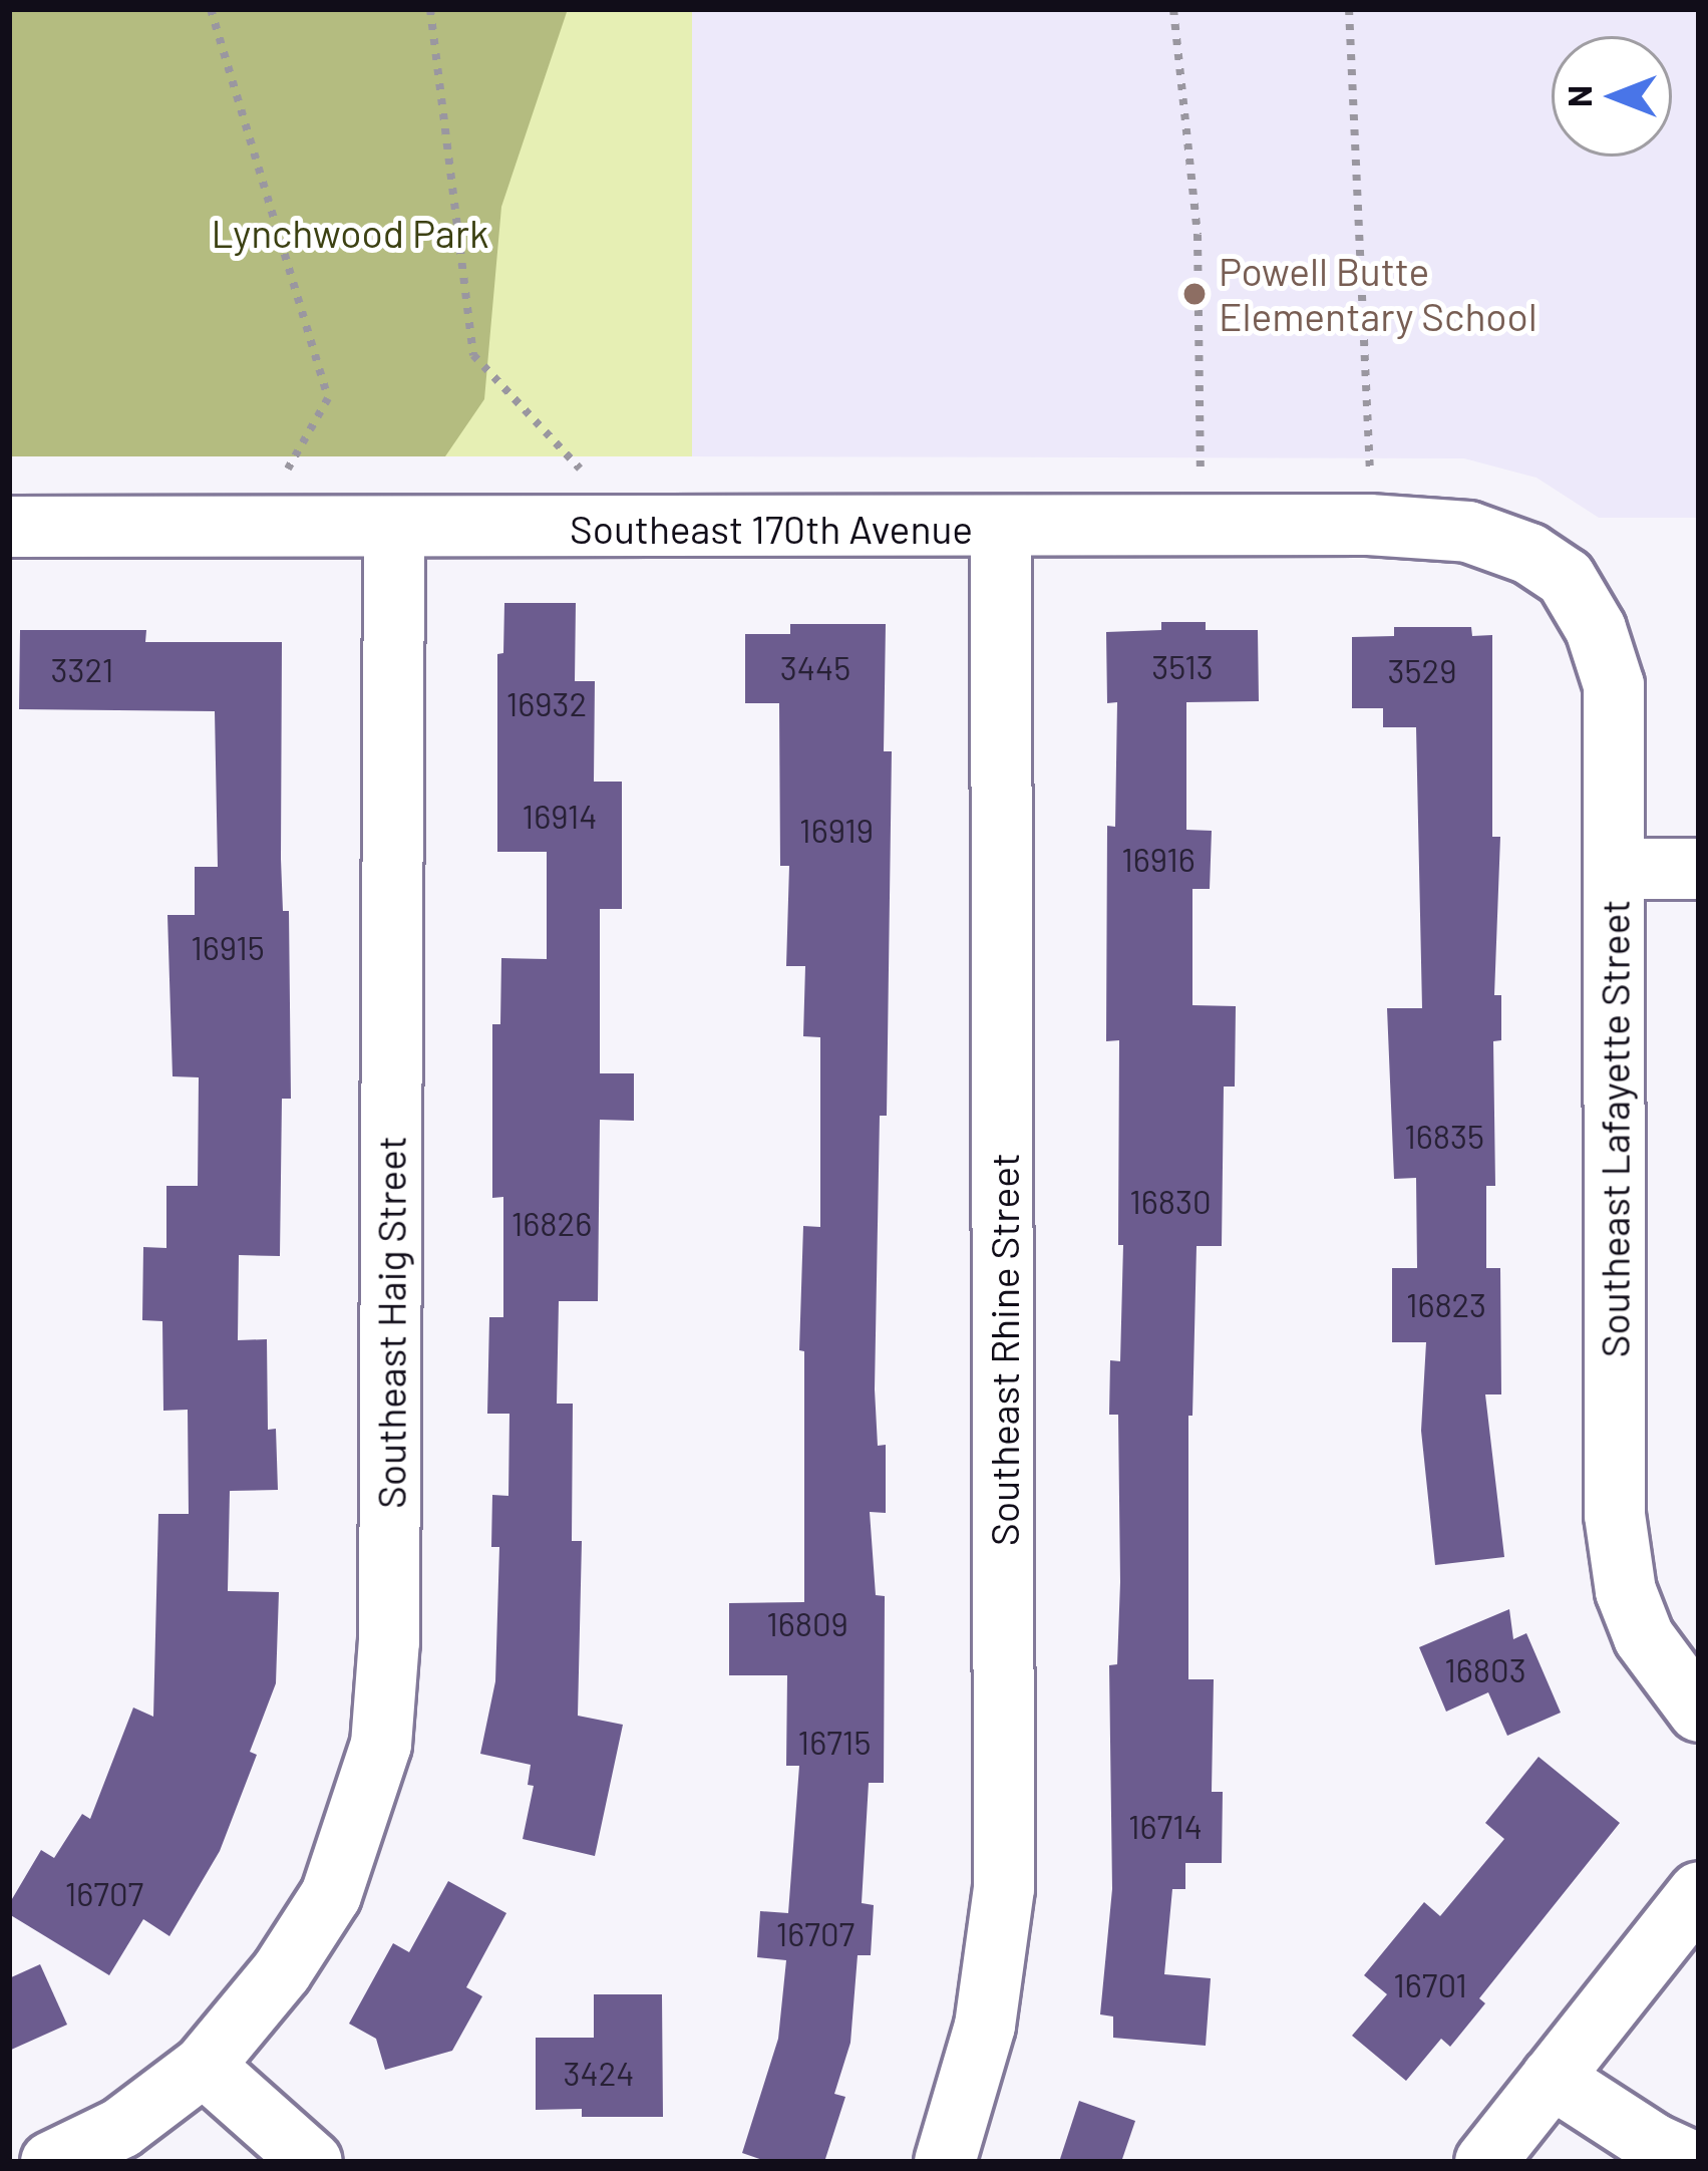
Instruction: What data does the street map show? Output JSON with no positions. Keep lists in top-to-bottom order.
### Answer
{
  "streets": {
    "street": [
      "Southeast 170th Avenue",
      "Southeast Lafayette Street",
      "Southeast Haig Street",
      "Southeast Rhine Street"
    ]
  },
  "crossings": [
    ["Southeast 170th Avenue", "Southeast Lafayette Street"],
    ["Southeast 170th Avenue", "Southeast Haig Street"],
    ["Southeast 170th Avenue", "Southeast Rhine Street"]
  ],
  "parks": ["Lynchwood Park"],
  "places": ["Powell Butte Elementary School"],
  "house_numbers": [
    "3513",
    "3445",
    "3321",
    "3529",
    "16932",
    "16914",
    "16919",
    "16916",
    "16915",
    "16835",
    "16830",
    "16826",
    "16823",
    "16809",
    "16803",
    "16715",
    "16714",
    "16707",
    "16707",
    "16701",
    "3424"
  ],
  "north": "left"
}
